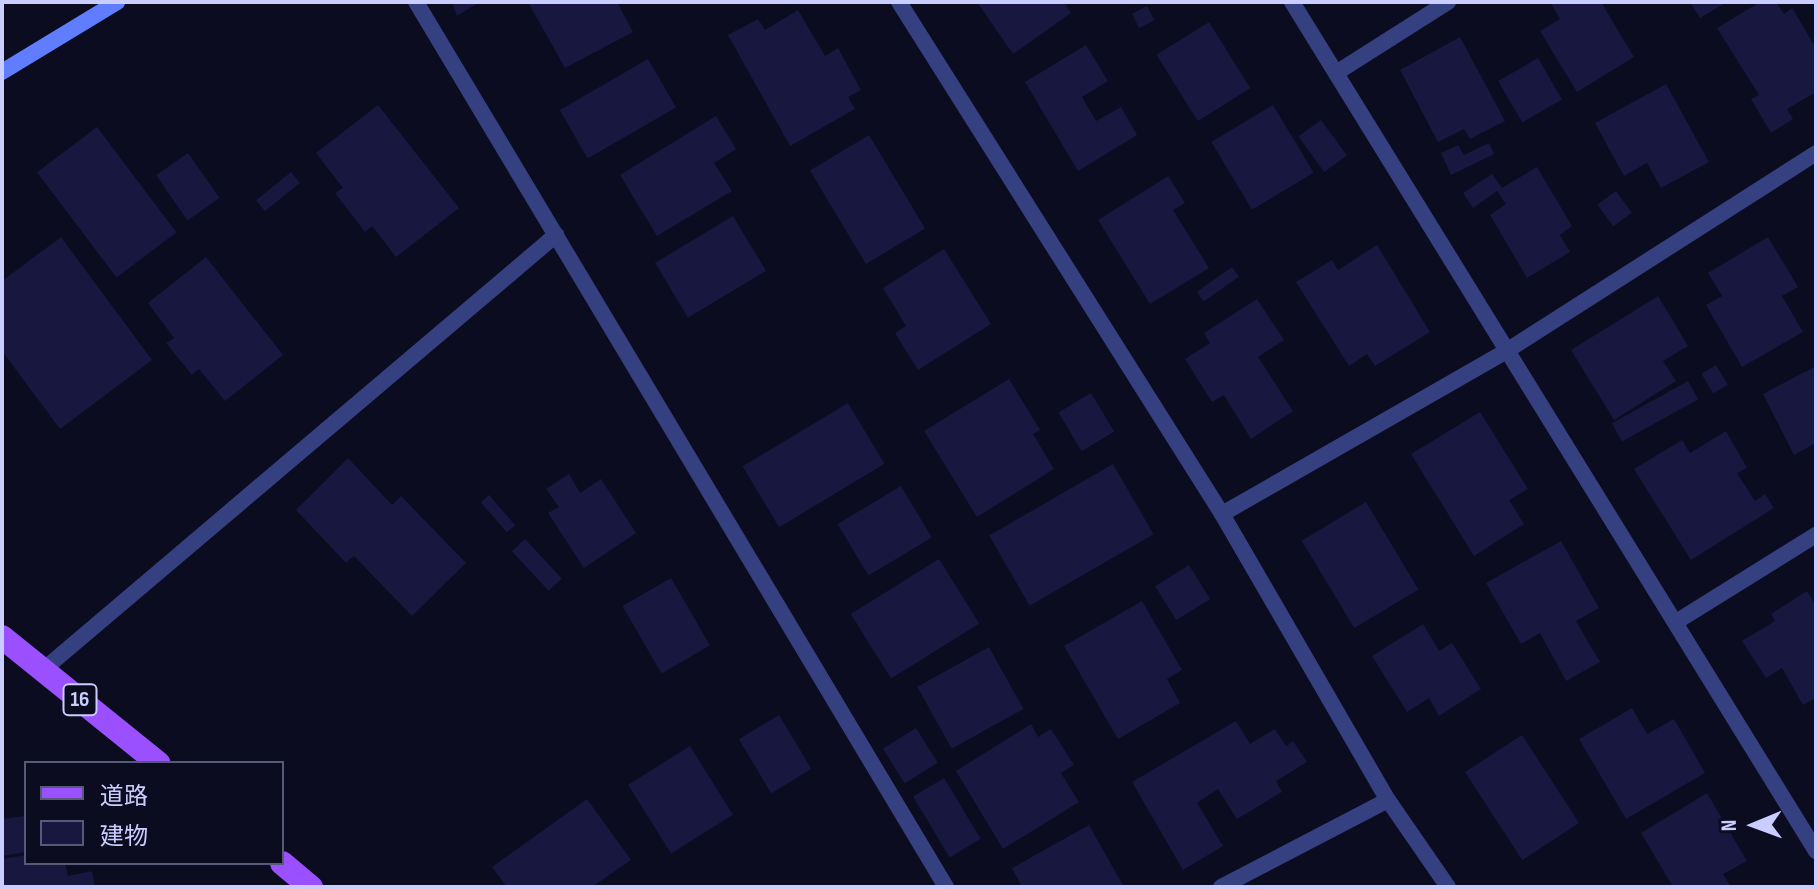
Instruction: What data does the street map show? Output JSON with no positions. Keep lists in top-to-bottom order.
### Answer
{
  "streets": {
    "main road": ["16"]
  },
  "legend": ["道路", "建物"],
  "north": "left"
}
